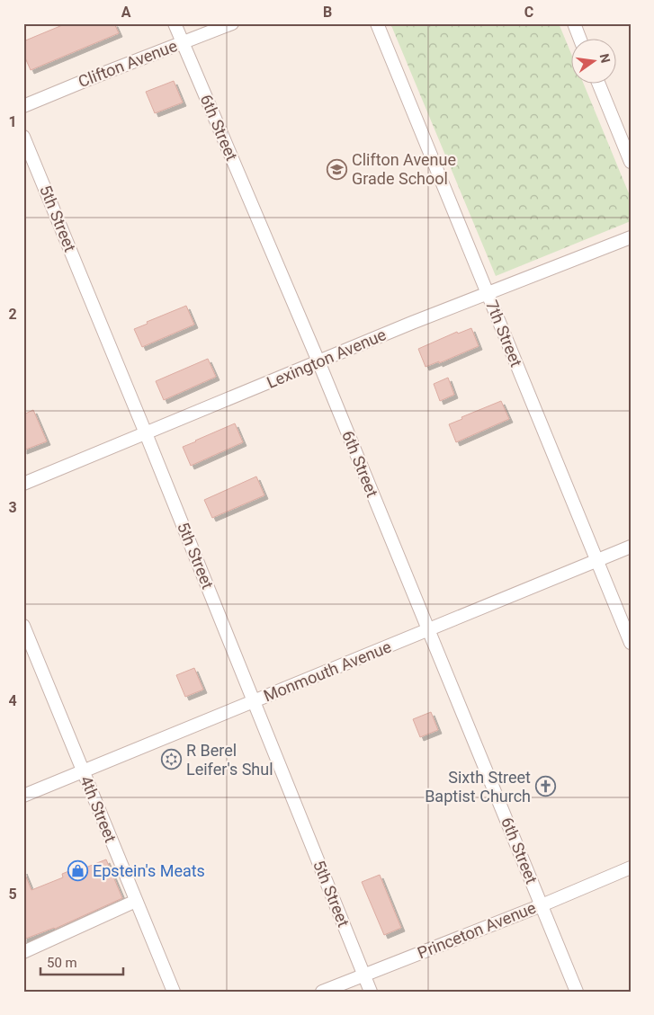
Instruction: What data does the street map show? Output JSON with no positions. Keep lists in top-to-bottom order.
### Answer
{
  "streets": {
    "street": [
      "Clifton Avenue",
      "6th Street",
      "5th Street",
      "7th Street",
      "Lexington Avenue",
      "Monmouth Avenue",
      "4th Street",
      "Princeton Avenue"
    ]
  },
  "crossings": [
    ["Clifton Avenue", "6th Street"],
    ["6th Street", "Lexington Avenue"],
    ["6th Street", "Monmouth Avenue"],
    ["6th Street", "Princeton Avenue"],
    ["5th Street", "Lexington Avenue"],
    ["5th Street", "Monmouth Avenue"],
    ["5th Street", "Princeton Avenue"],
    ["7th Street", "Lexington Avenue"],
    ["7th Street", "Monmouth Avenue"],
    ["Monmouth Avenue", "4th Street"]
  ],
  "places": {
    "school or university": ["Clifton Avenue Grade School"],
    "synagogue": ["R Berel Leifer's Shul"],
    "church": ["Sixth Street Baptist Church"],
    "shop": ["Epstein's Meats"]
  },
  "scale_bar": "50 m",
  "north": "right",
  "grid": {
    "columns": ["A", "B", "C"],
    "rows": [
      "1",
      "2",
      "3",
      "4",
      "5"
    ]
  }
}
